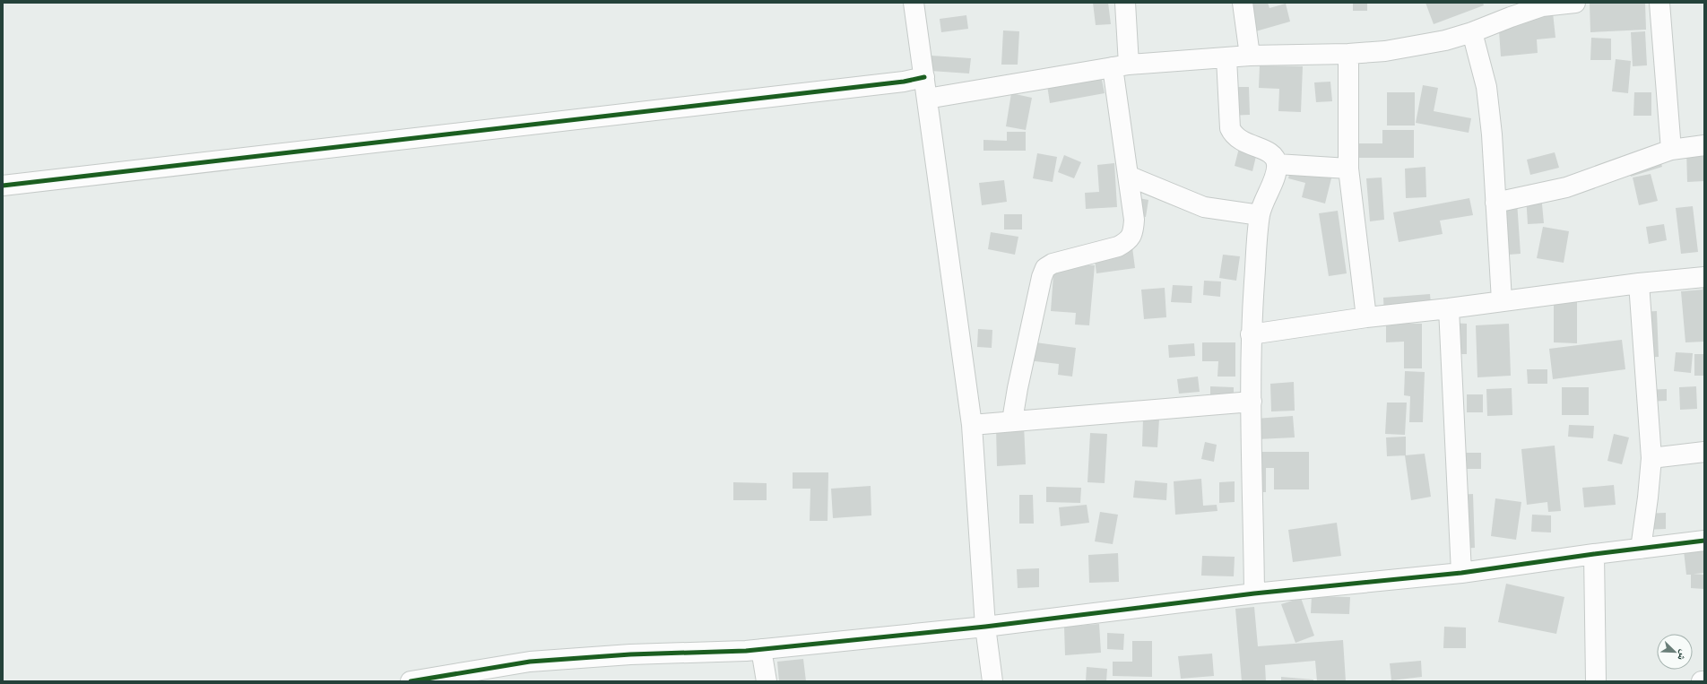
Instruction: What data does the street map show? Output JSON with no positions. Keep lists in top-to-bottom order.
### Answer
{
  "north": "bottom right"
}
